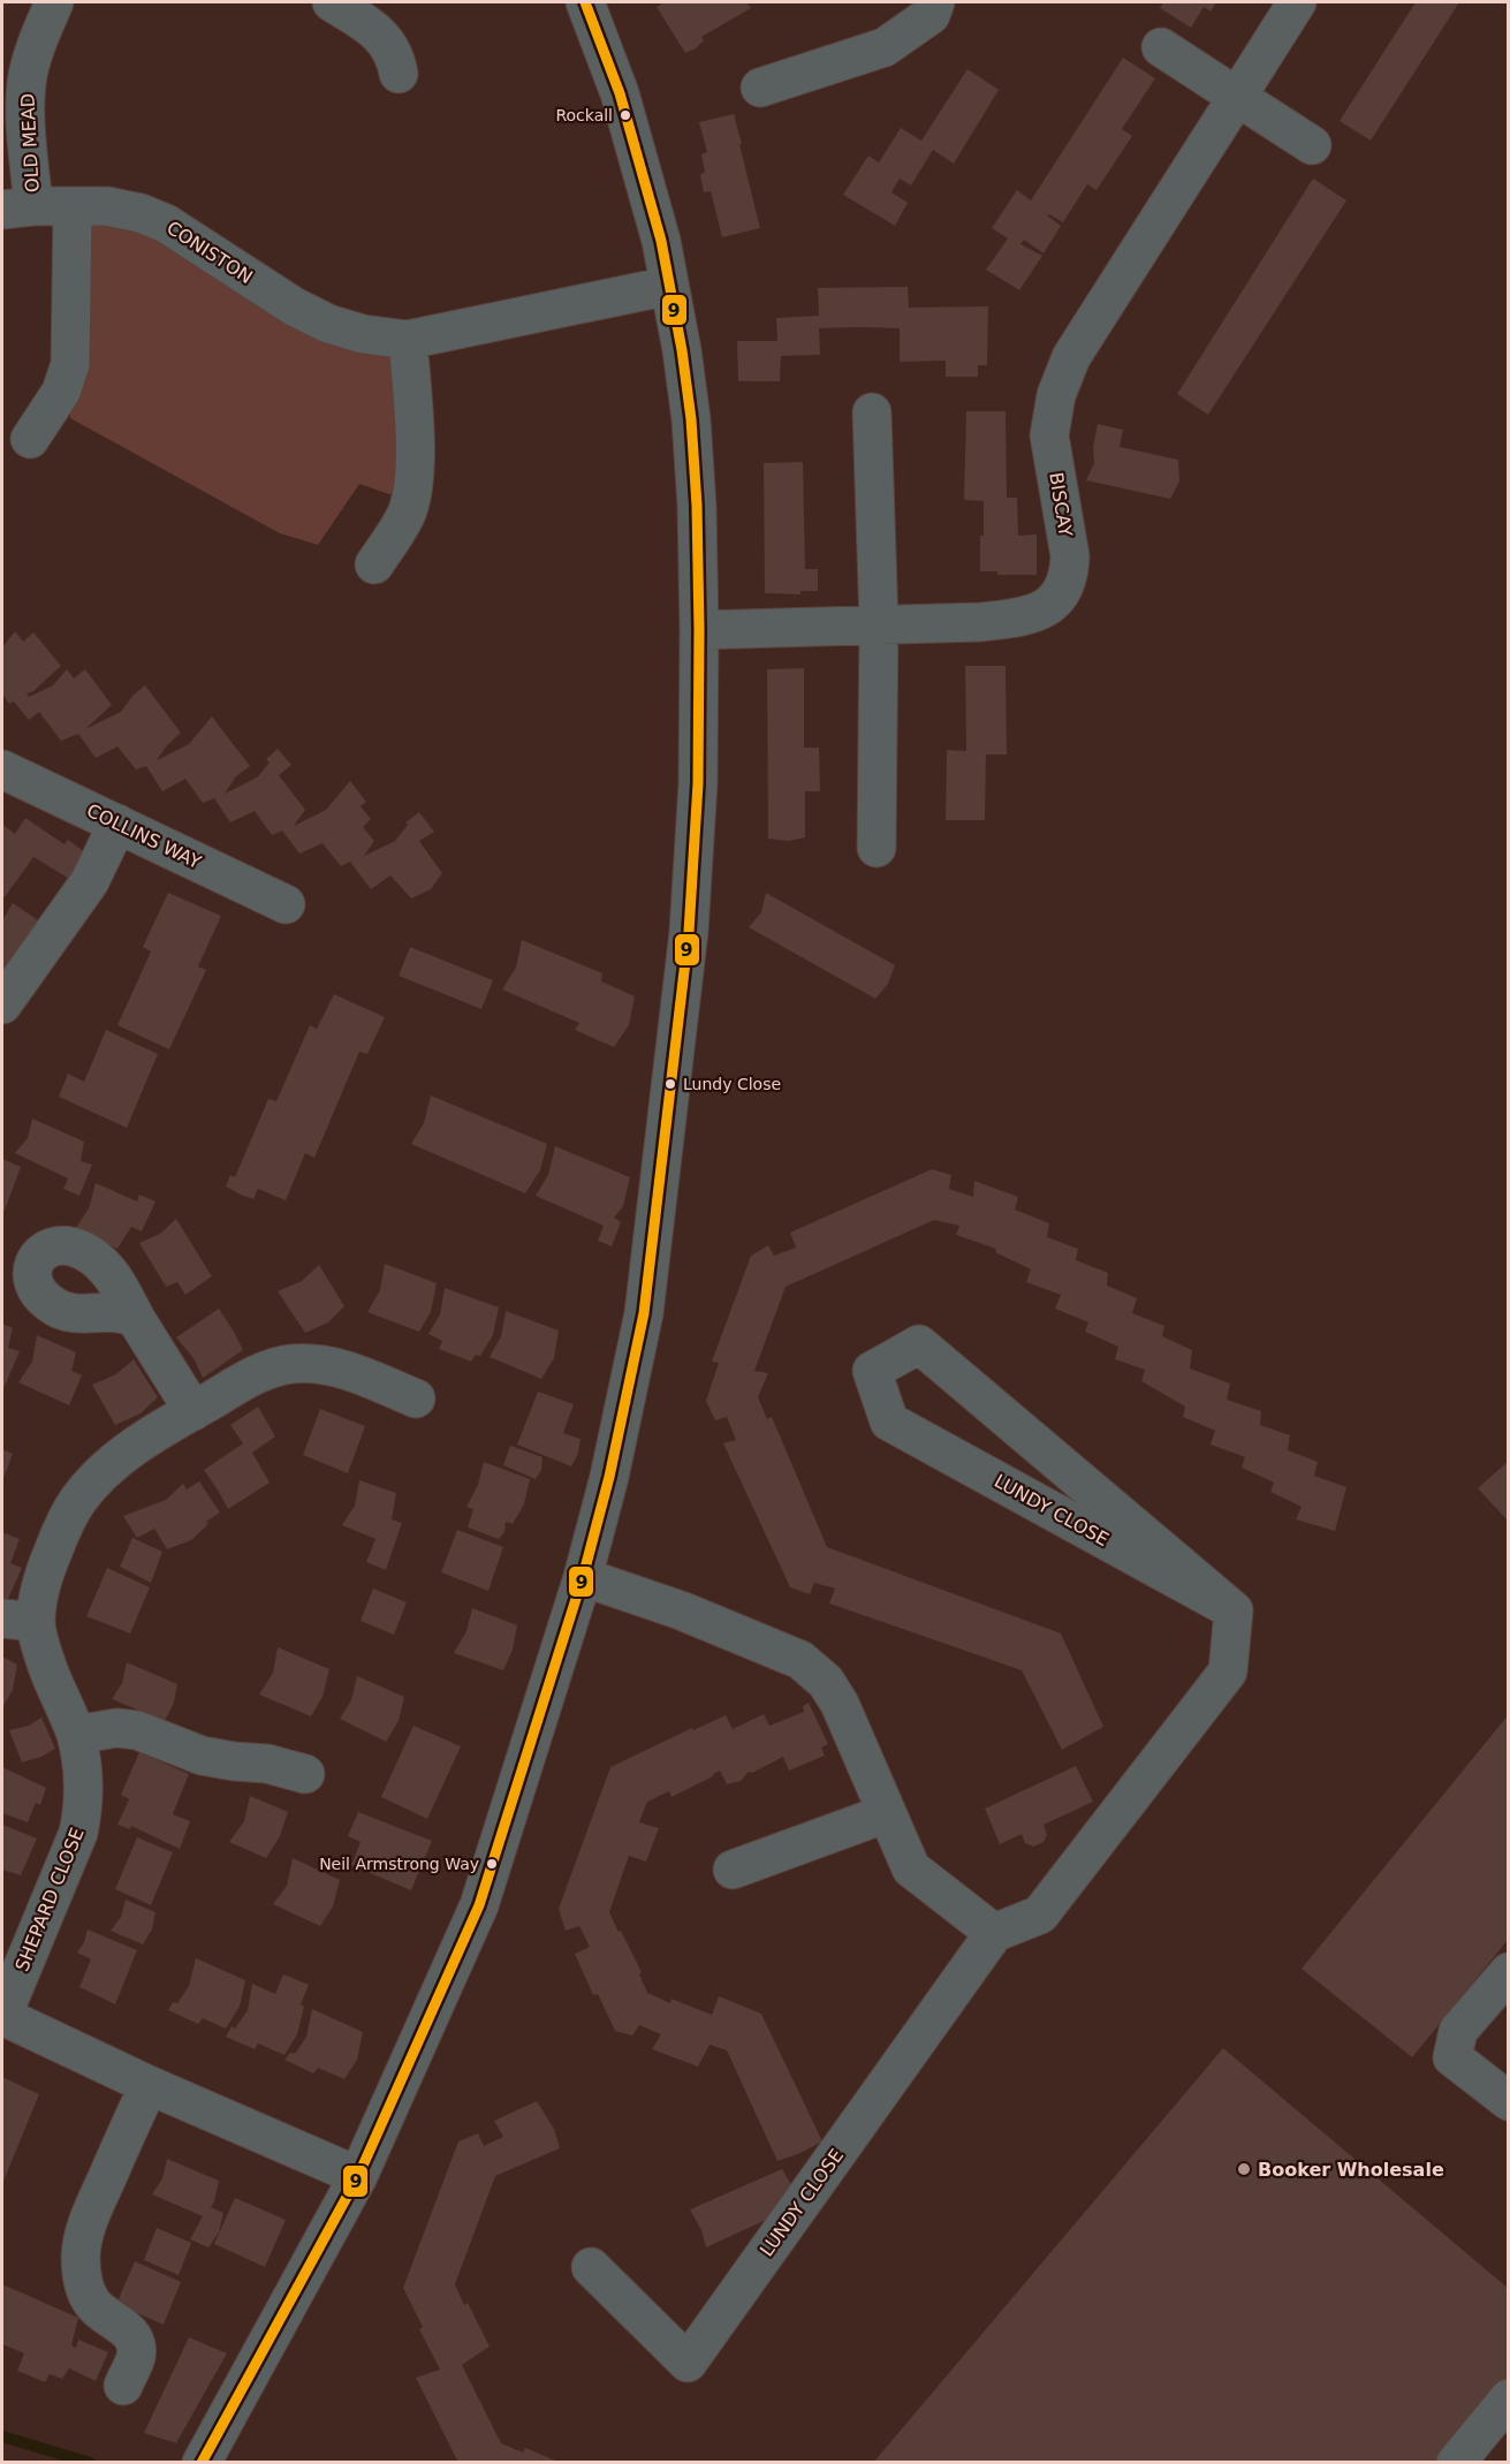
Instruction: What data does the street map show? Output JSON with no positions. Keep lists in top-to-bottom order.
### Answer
{
  "streets": {
    "street": [
      "OLD MEAD",
      "CONISTON",
      "BISCAY",
      "COLLINS WAY",
      "LUNDY CLOSE",
      "SHEPARD CLOSE"
    ]
  },
  "crossings": [
    ["OLD MEAD", "CONISTON"]
  ],
  "places": [
    "Rockall",
    "Lundy Close",
    "Neil Armstrong Way",
    "Booker Wholesale"
  ],
  "lines": ["transit line 9"]
}
